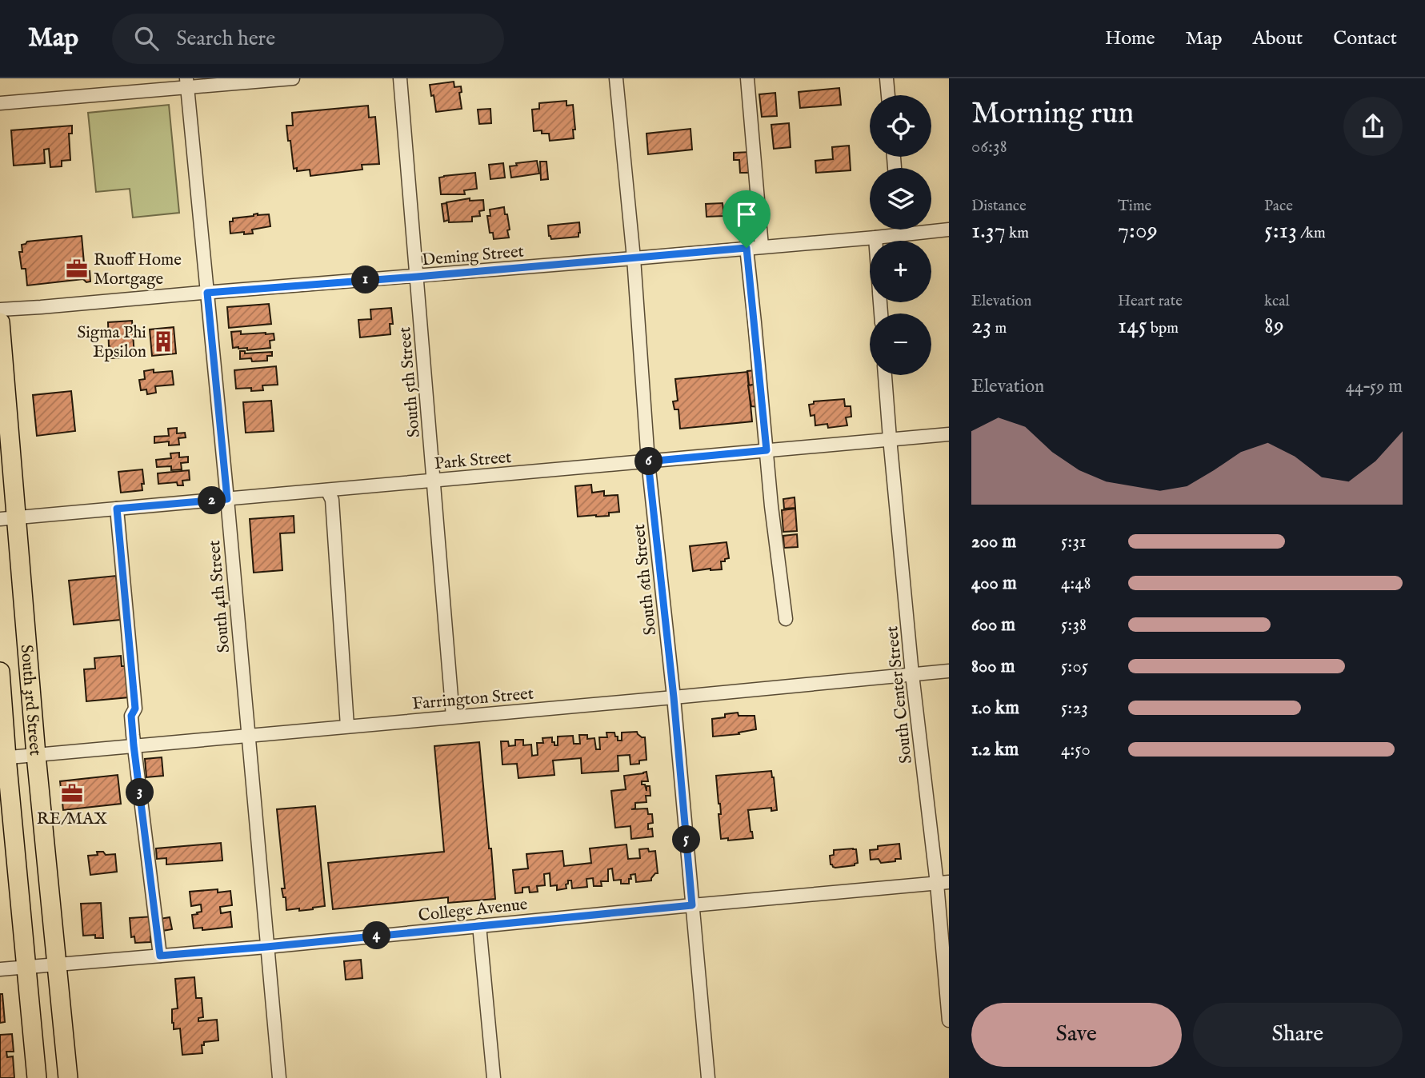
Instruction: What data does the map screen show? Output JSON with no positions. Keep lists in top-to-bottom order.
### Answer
{
  "streets": {
    "highway": ["South 3rd Street"],
    "street": [
      "Deming Street",
      "South 5th Street",
      "Park Street",
      "South 6th Street",
      "South 4th Street",
      "South Center Street",
      "Farrington Street",
      "College Avenue"
    ]
  },
  "crossings": [
    ["Deming Street", "South 5th Street"],
    ["Deming Street", "South 6th Street"],
    ["Deming Street", "South 4th Street"],
    ["South 5th Street", "Park Street"],
    ["South 5th Street", "Farrington Street"],
    ["Park Street", "South 6th Street"],
    ["Park Street", "South 4th Street"],
    ["Park Street", "South Center Street"],
    ["Park Street", "South 3rd Street"],
    ["South 6th Street", "Farrington Street"],
    ["South 6th Street", "College Avenue"],
    ["South 4th Street", "Farrington Street"],
    ["South 4th Street", "College Avenue"],
    ["South Center Street", "Farrington Street"],
    ["South Center Street", "College Avenue"],
    ["Farrington Street", "South 3rd Street"],
    ["South 3rd Street", "College Avenue"]
  ],
  "places": {
    "office": ["Ruoff Home Mortgage", "RE/MAX"],
    "building": ["Sigma Phi Epsilon"]
  },
  "page": {
    "header": "Map",
    "search": "Search here",
    "nav": [
      "Home",
      "Map",
      "About",
      "Contact"
    ],
    "heading": ["Morning run", "06:38"],
    "map_buttons": ["+", "−"],
    "stats": [
      ["Distance", "1.37 km"],
      ["Time", "7:09"],
      ["Pace", "5:13 /km"],
      ["Elevation", "23 m"],
      ["Heart rate", "145 bpm"],
      ["kcal", "89"]
    ],
    "pins": [
      "1",
      "6",
      "2",
      "3",
      "5",
      "4"
    ],
    "chart": ["Elevation", "44–59 m"],
    "list": [
      {
        "name": "200 m",
        "note": "5:31"
      },
      {
        "name": "400 m",
        "note": "4:48"
      },
      {
        "name": "600 m",
        "note": "5:38"
      },
      {
        "name": "800 m",
        "note": "5:05"
      },
      {
        "name": "1.0 km",
        "note": "5:23"
      },
      {
        "name": "1.2 km",
        "note": "4:50"
      }
    ],
    "buttons": ["Save", "Share"]
  }
}
